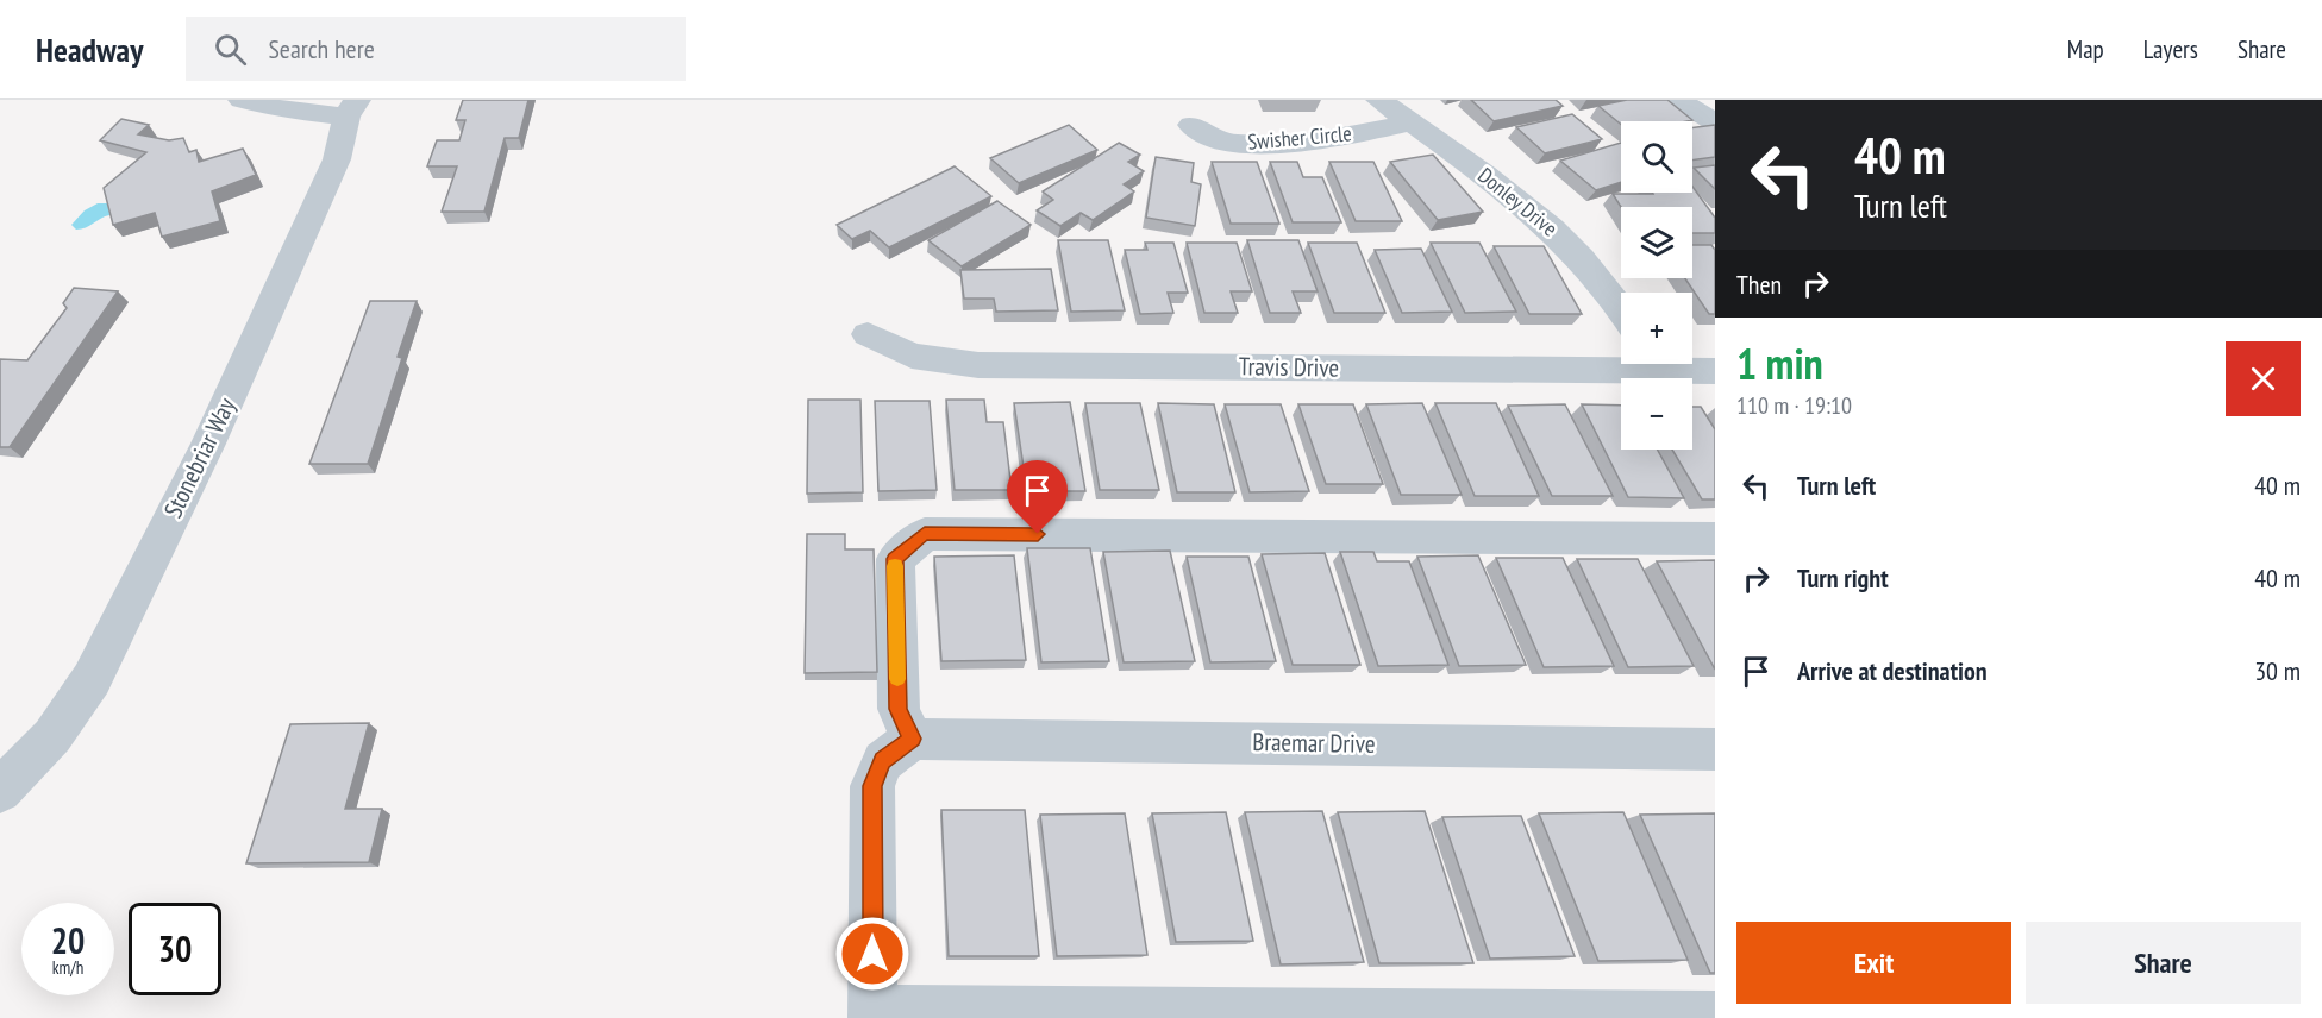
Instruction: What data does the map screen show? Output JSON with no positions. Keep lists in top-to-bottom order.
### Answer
{
  "streets": {
    "street": [
      "Swisher Circle",
      "Donley Drive",
      "Travis Drive",
      "Stonebriar Way",
      "Braemar Drive"
    ]
  },
  "crossings": [
    ["Swisher Circle", "Donley Drive"]
  ],
  "page": {
    "header": "Headway",
    "search": "Search here",
    "nav": ["Map", "Layers", "Share"],
    "turn": ["40 m", "Turn left"],
    "map_buttons": ["+", "−"],
    "then": "Then",
    "heading": ["1 min", "110 m · 19:10"],
    "list": [
      {
        "name": "Turn left",
        "value": "40 m"
      },
      {
        "name": "Turn right",
        "value": "40 m"
      },
      {
        "name": "Arrive at destination",
        "value": "30 m"
      }
    ],
    "speed": "20 km/h",
    "limit": "30",
    "buttons": ["Exit", "Share"]
  }
}
